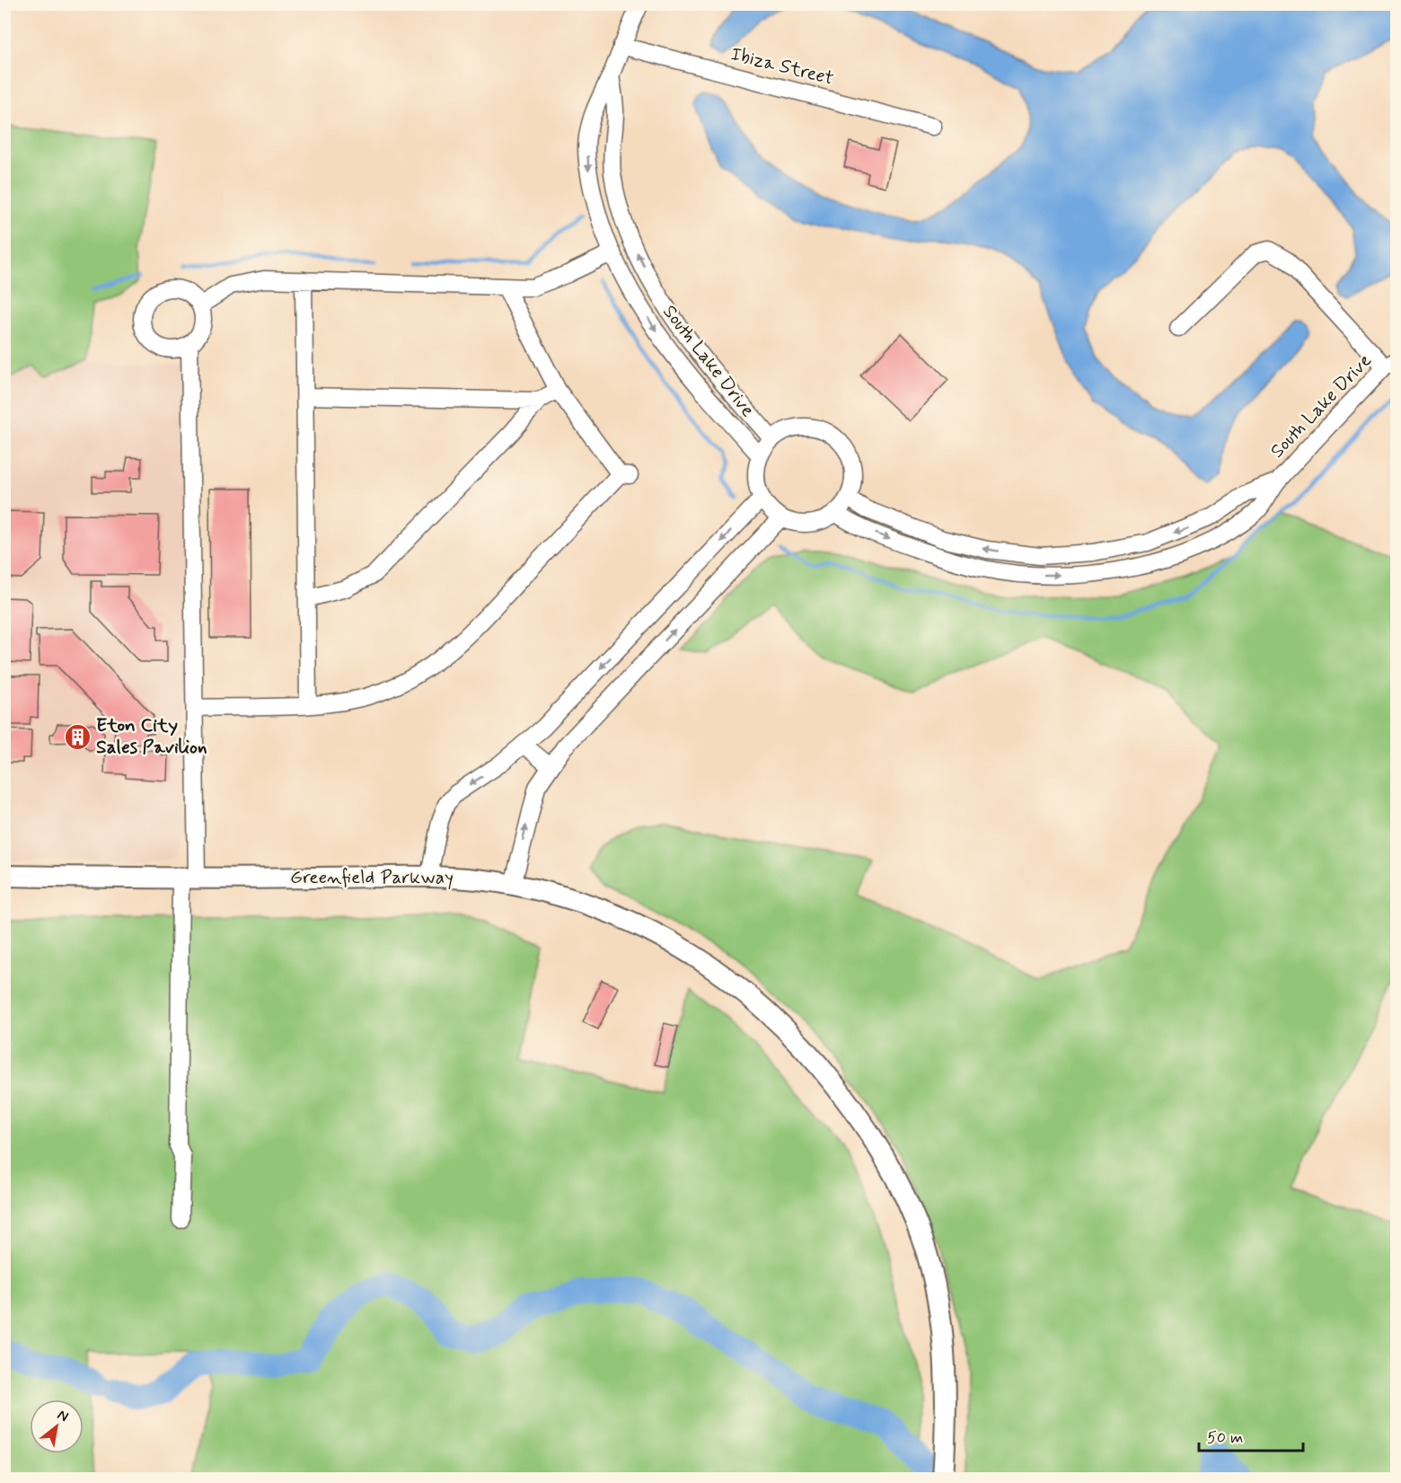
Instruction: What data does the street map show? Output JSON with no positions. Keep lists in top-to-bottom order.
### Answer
{
  "streets": {
    "main road": ["Greenfield Parkway"],
    "street": ["Ibiza Street", "South Lake Drive"]
  },
  "crossings": [
    ["Ibiza Street", "South Lake Drive"]
  ],
  "places": {
    "building": ["Eton City Sales Pavilion"]
  },
  "scale_bar": "50 m",
  "north": "top right"
}
